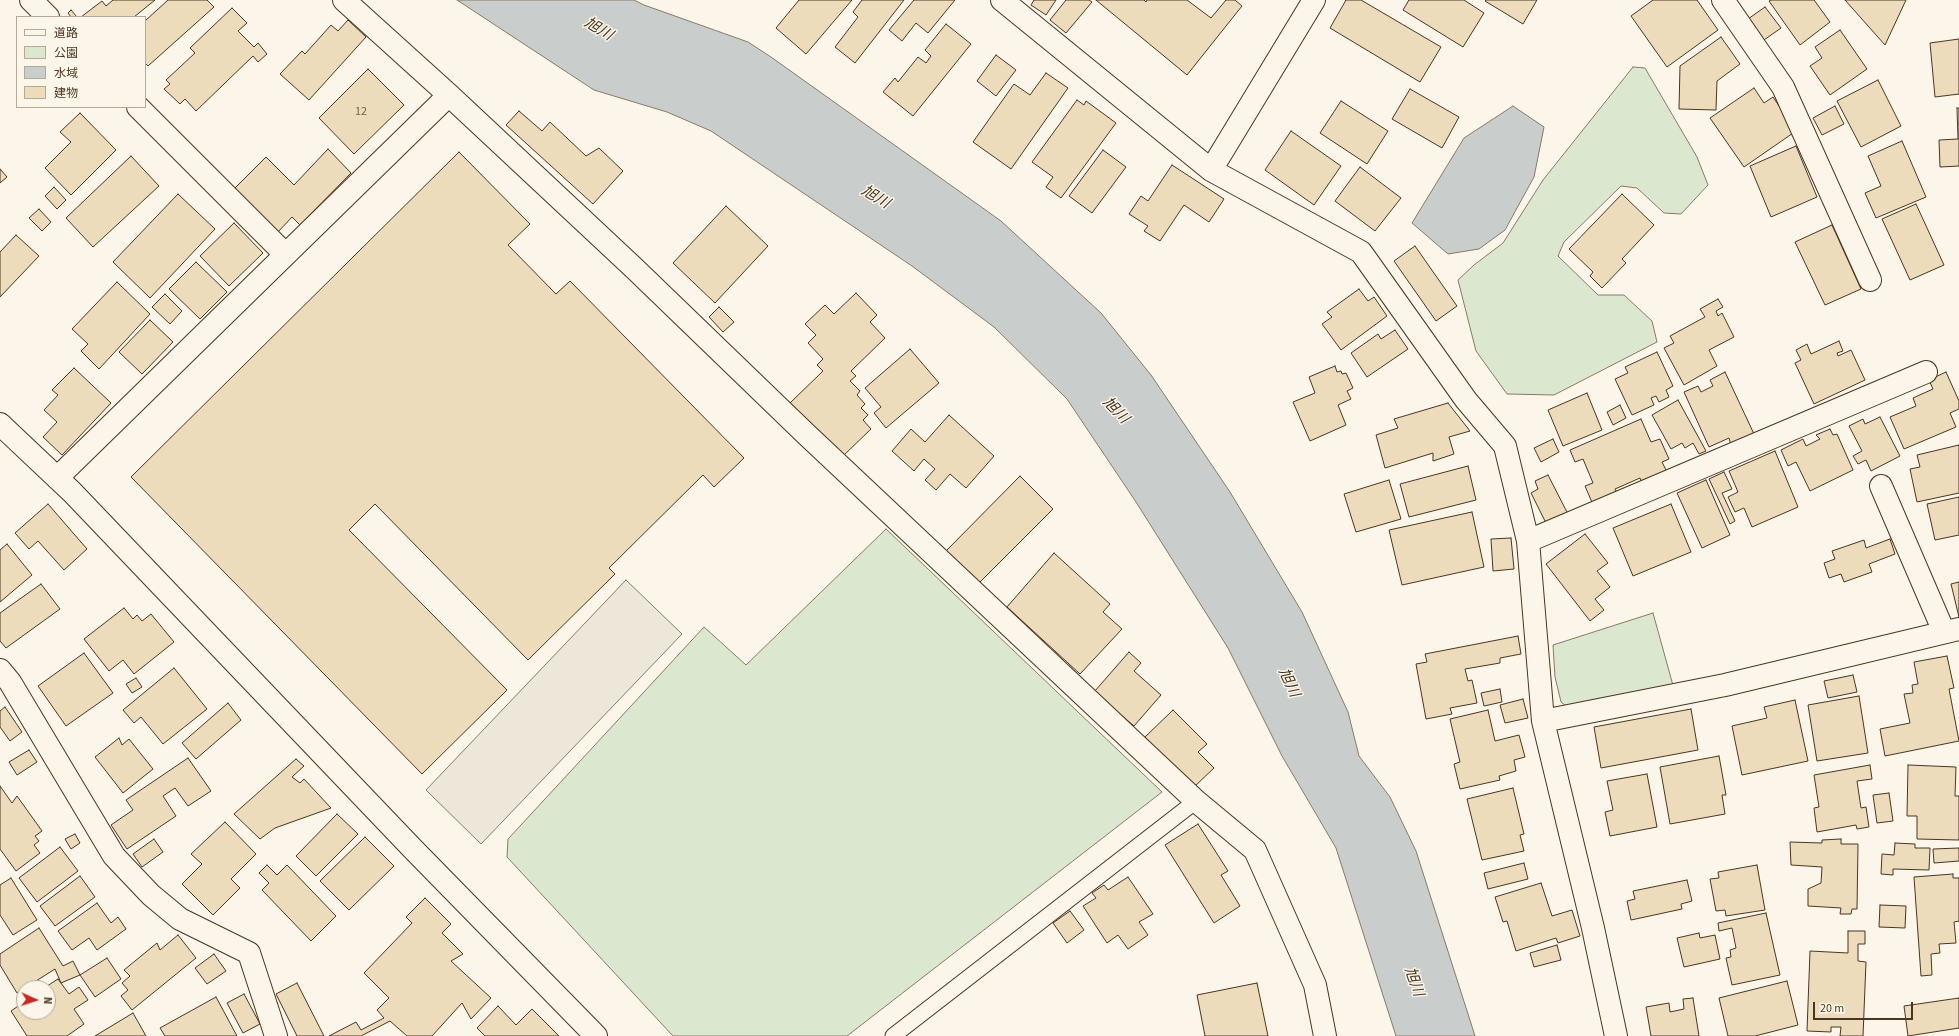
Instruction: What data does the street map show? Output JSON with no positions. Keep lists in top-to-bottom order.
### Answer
{
  "water": ["旭川"],
  "house_numbers": ["12"],
  "legend": [
    "道路",
    "公園",
    "水域",
    "建物"
  ],
  "scale_bar": "20 m",
  "north": "right"
}
